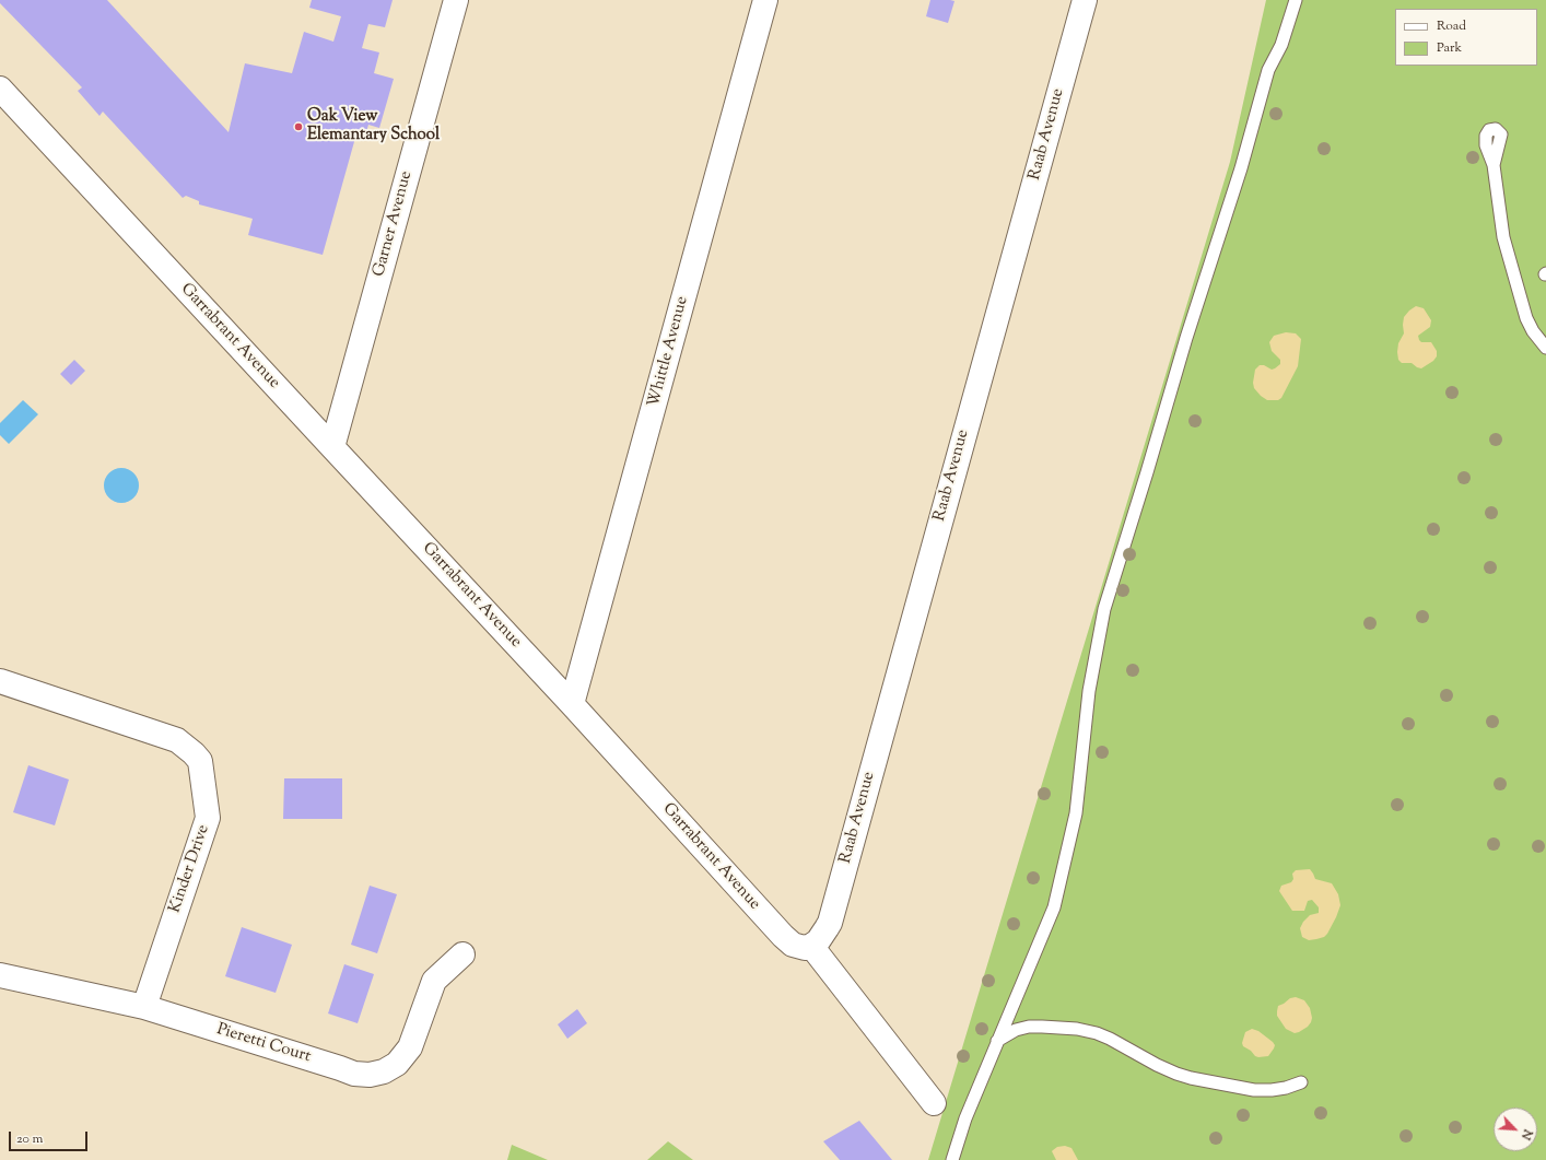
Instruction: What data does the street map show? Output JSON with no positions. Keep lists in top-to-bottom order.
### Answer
{
  "streets": {
    "street": [
      "Raab Avenue",
      "Garner Avenue",
      "Garrabrant Avenue",
      "Whittle Avenue",
      "Kinder Drive",
      "Pieretti Court"
    ]
  },
  "crossings": [
    ["Raab Avenue", "Garrabrant Avenue"],
    ["Garner Avenue", "Garrabrant Avenue"],
    ["Garrabrant Avenue", "Whittle Avenue"],
    ["Kinder Drive", "Pieretti Court"]
  ],
  "places": ["Oak View Elemantary School"],
  "legend": ["Road", "Park"],
  "scale_bar": "20 m",
  "north": "bottom right"
}
